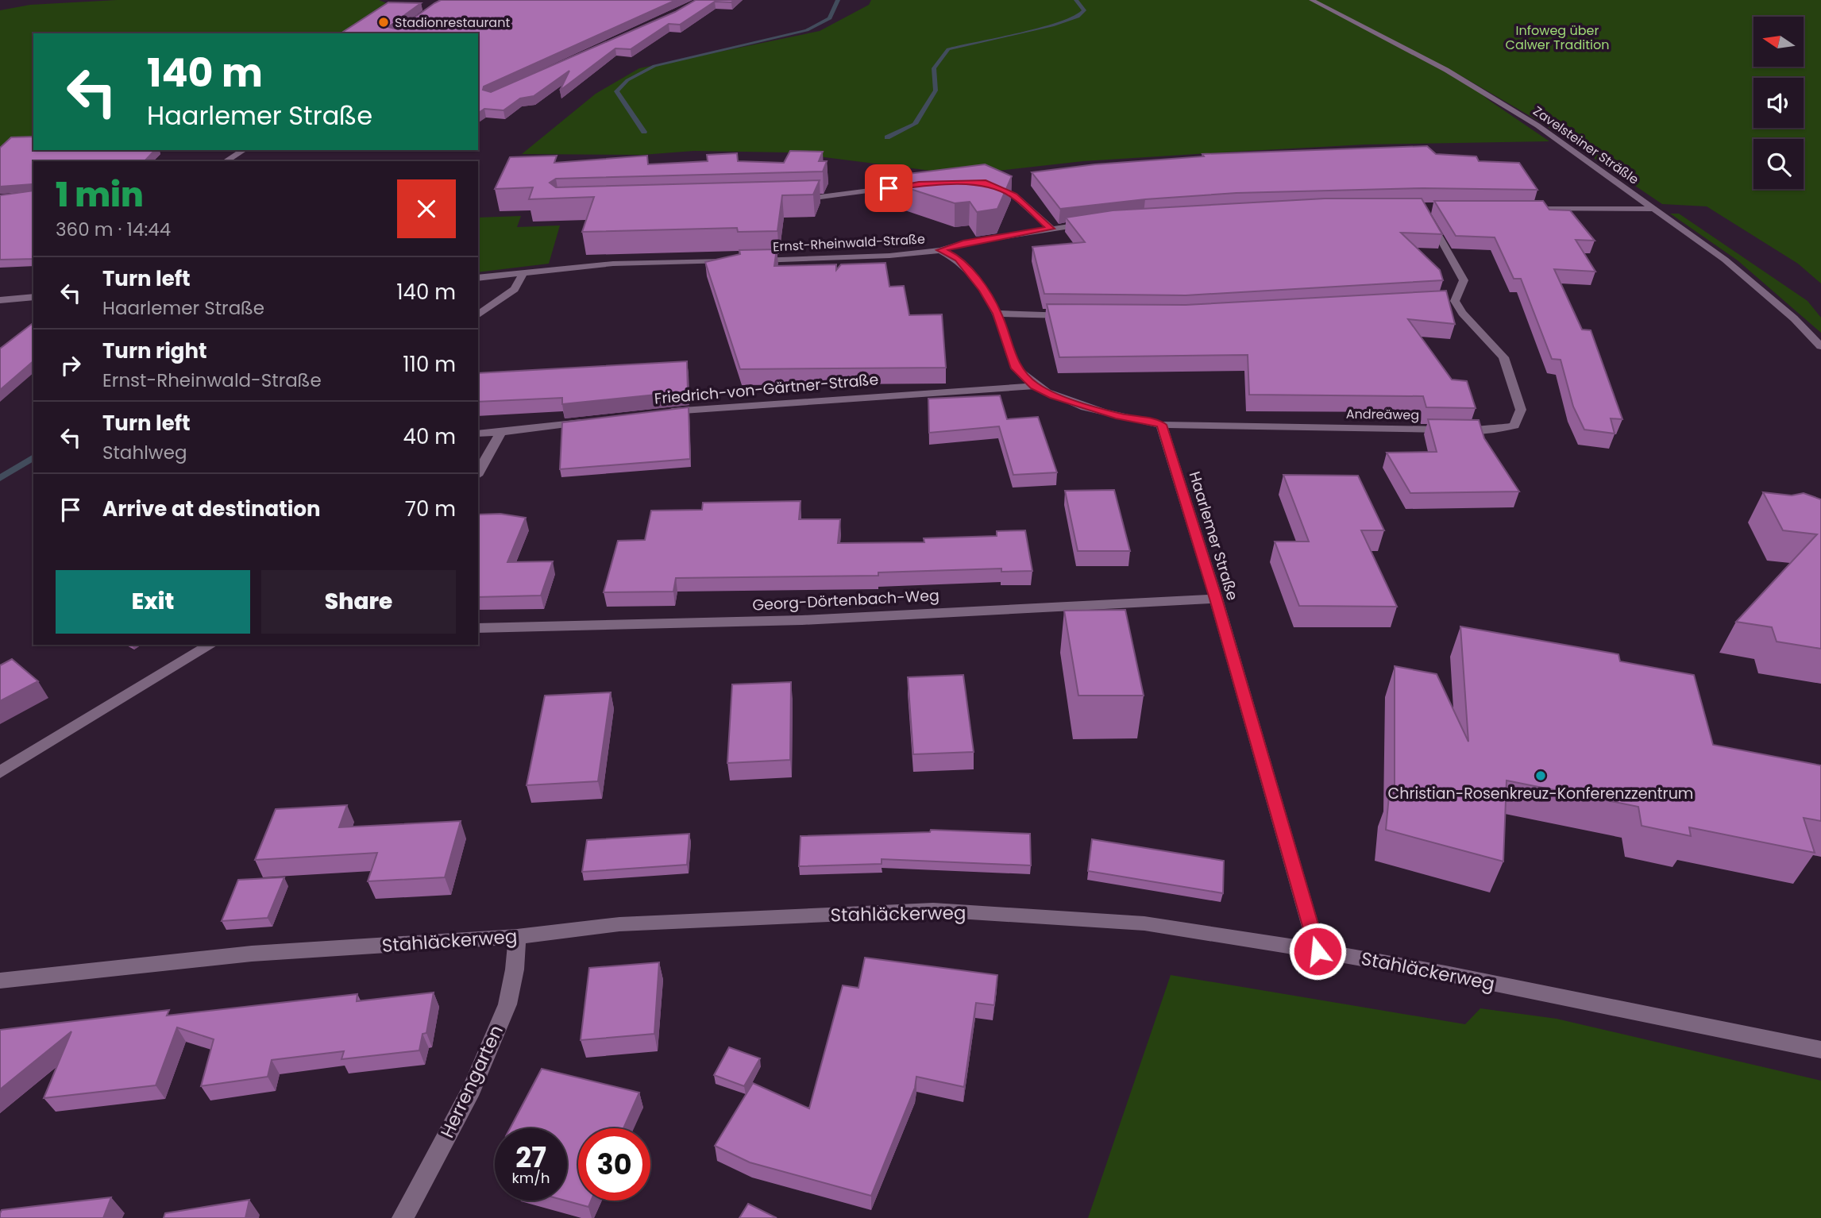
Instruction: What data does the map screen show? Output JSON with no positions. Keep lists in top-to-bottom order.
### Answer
{
  "streets": {
    "street": [
      "Zavelsteiner Sträßle",
      "Ernst-Rheinwald-Straße",
      "Friedrich-von-Gärtner-Straße",
      "Andreäweg",
      "Haarlemer Straße",
      "Georg-Dörtenbach-Weg",
      "Stahläckerweg",
      "Herrengarten"
    ]
  },
  "crossings": [
    ["Andreäweg", "Haarlemer Straße"],
    ["Haarlemer Straße", "Georg-Dörtenbach-Weg"],
    ["Haarlemer Straße", "Stahläckerweg"],
    ["Stahläckerweg", "Herrengarten"]
  ],
  "parks": ["Infoweg über Calwer Tradition"],
  "places": ["Stadionrestaurant", "Christian-Rosenkreuz-Konferenzzentrum"],
  "north": "left",
  "page": {
    "turn": ["140 m", "Haarlemer Straße"],
    "heading": ["1 min", "360 m · 14:44"],
    "list": [
      {
        "name": "Turn left",
        "note": "Haarlemer Straße",
        "value": "140 m"
      },
      {
        "name": "Turn right",
        "note": "Ernst-Rheinwald-Straße",
        "value": "110 m"
      },
      {
        "name": "Turn left",
        "note": "Stahlweg",
        "value": "40 m"
      },
      {
        "name": "Arrive at destination",
        "value": "70 m"
      }
    ],
    "buttons": ["Exit", "Share"],
    "speed": "27 km/h",
    "limit": "30"
  }
}
